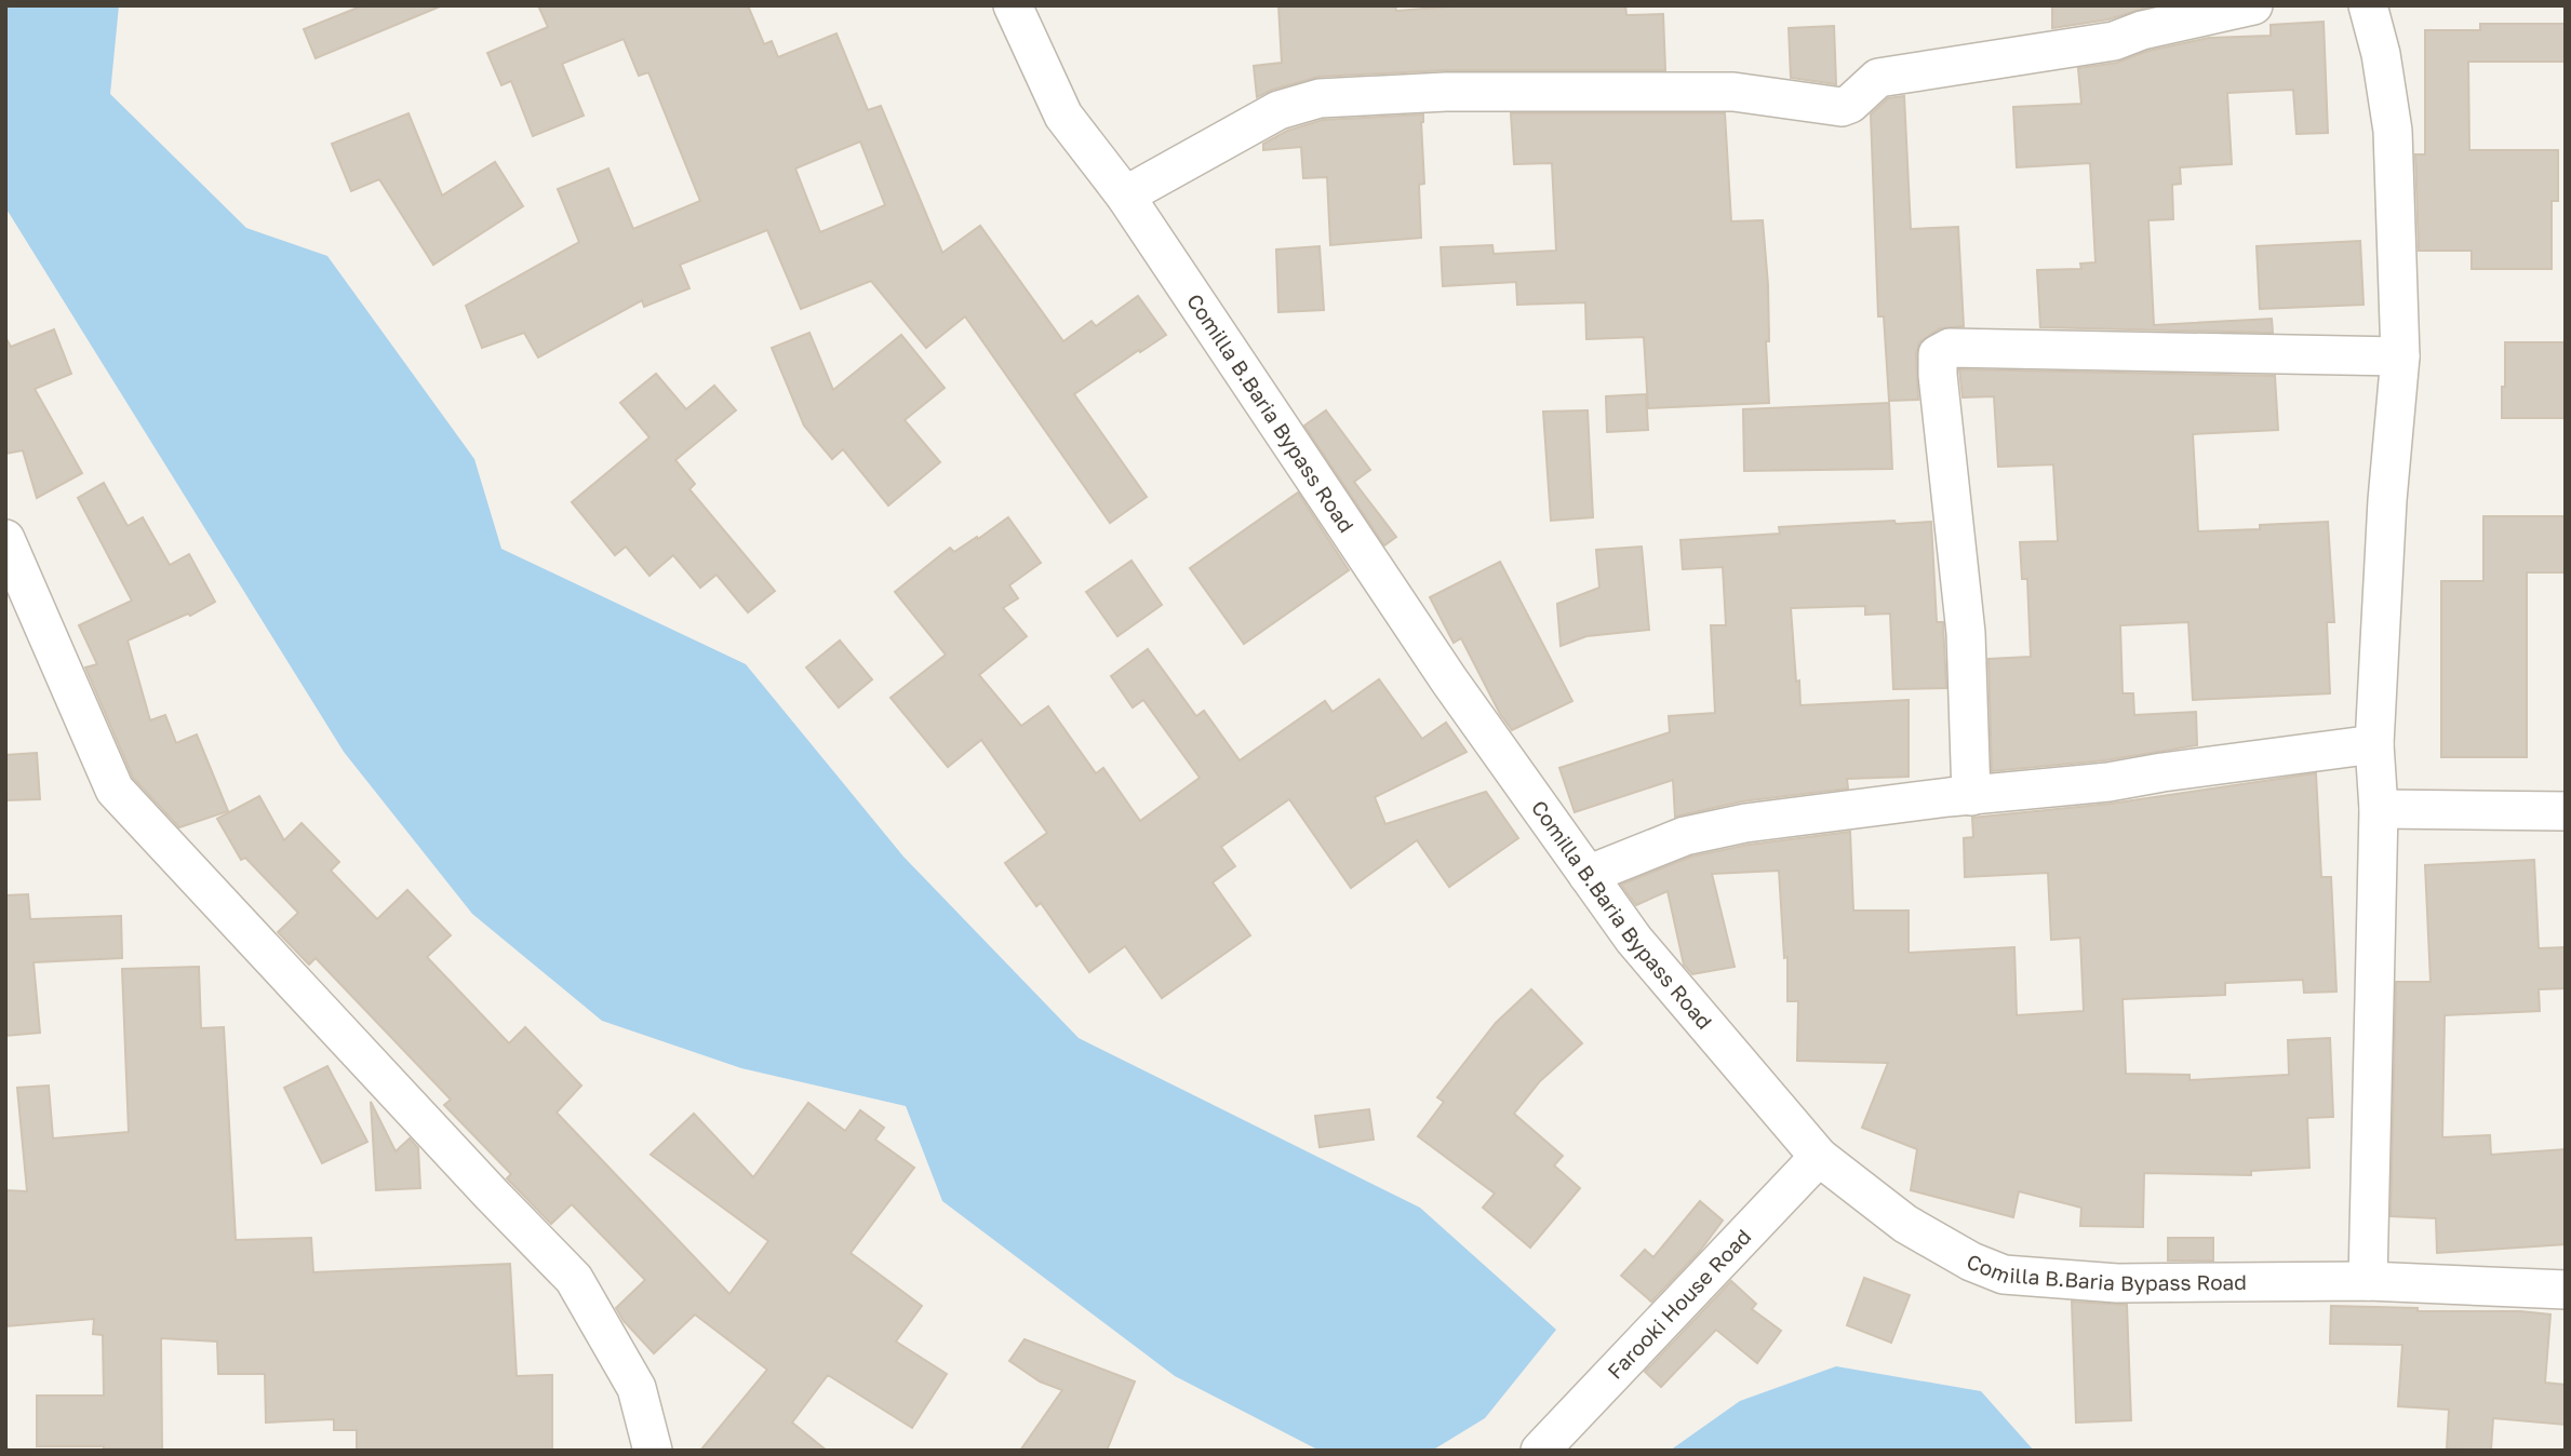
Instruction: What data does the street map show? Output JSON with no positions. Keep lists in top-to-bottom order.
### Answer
{
  "streets": {
    "street": ["Comilla B.Baria Bypass Road", "Farooki House Road"]
  },
  "crossings": [
    ["Comilla B.Baria Bypass Road", "Farooki House Road"]
  ]
}
